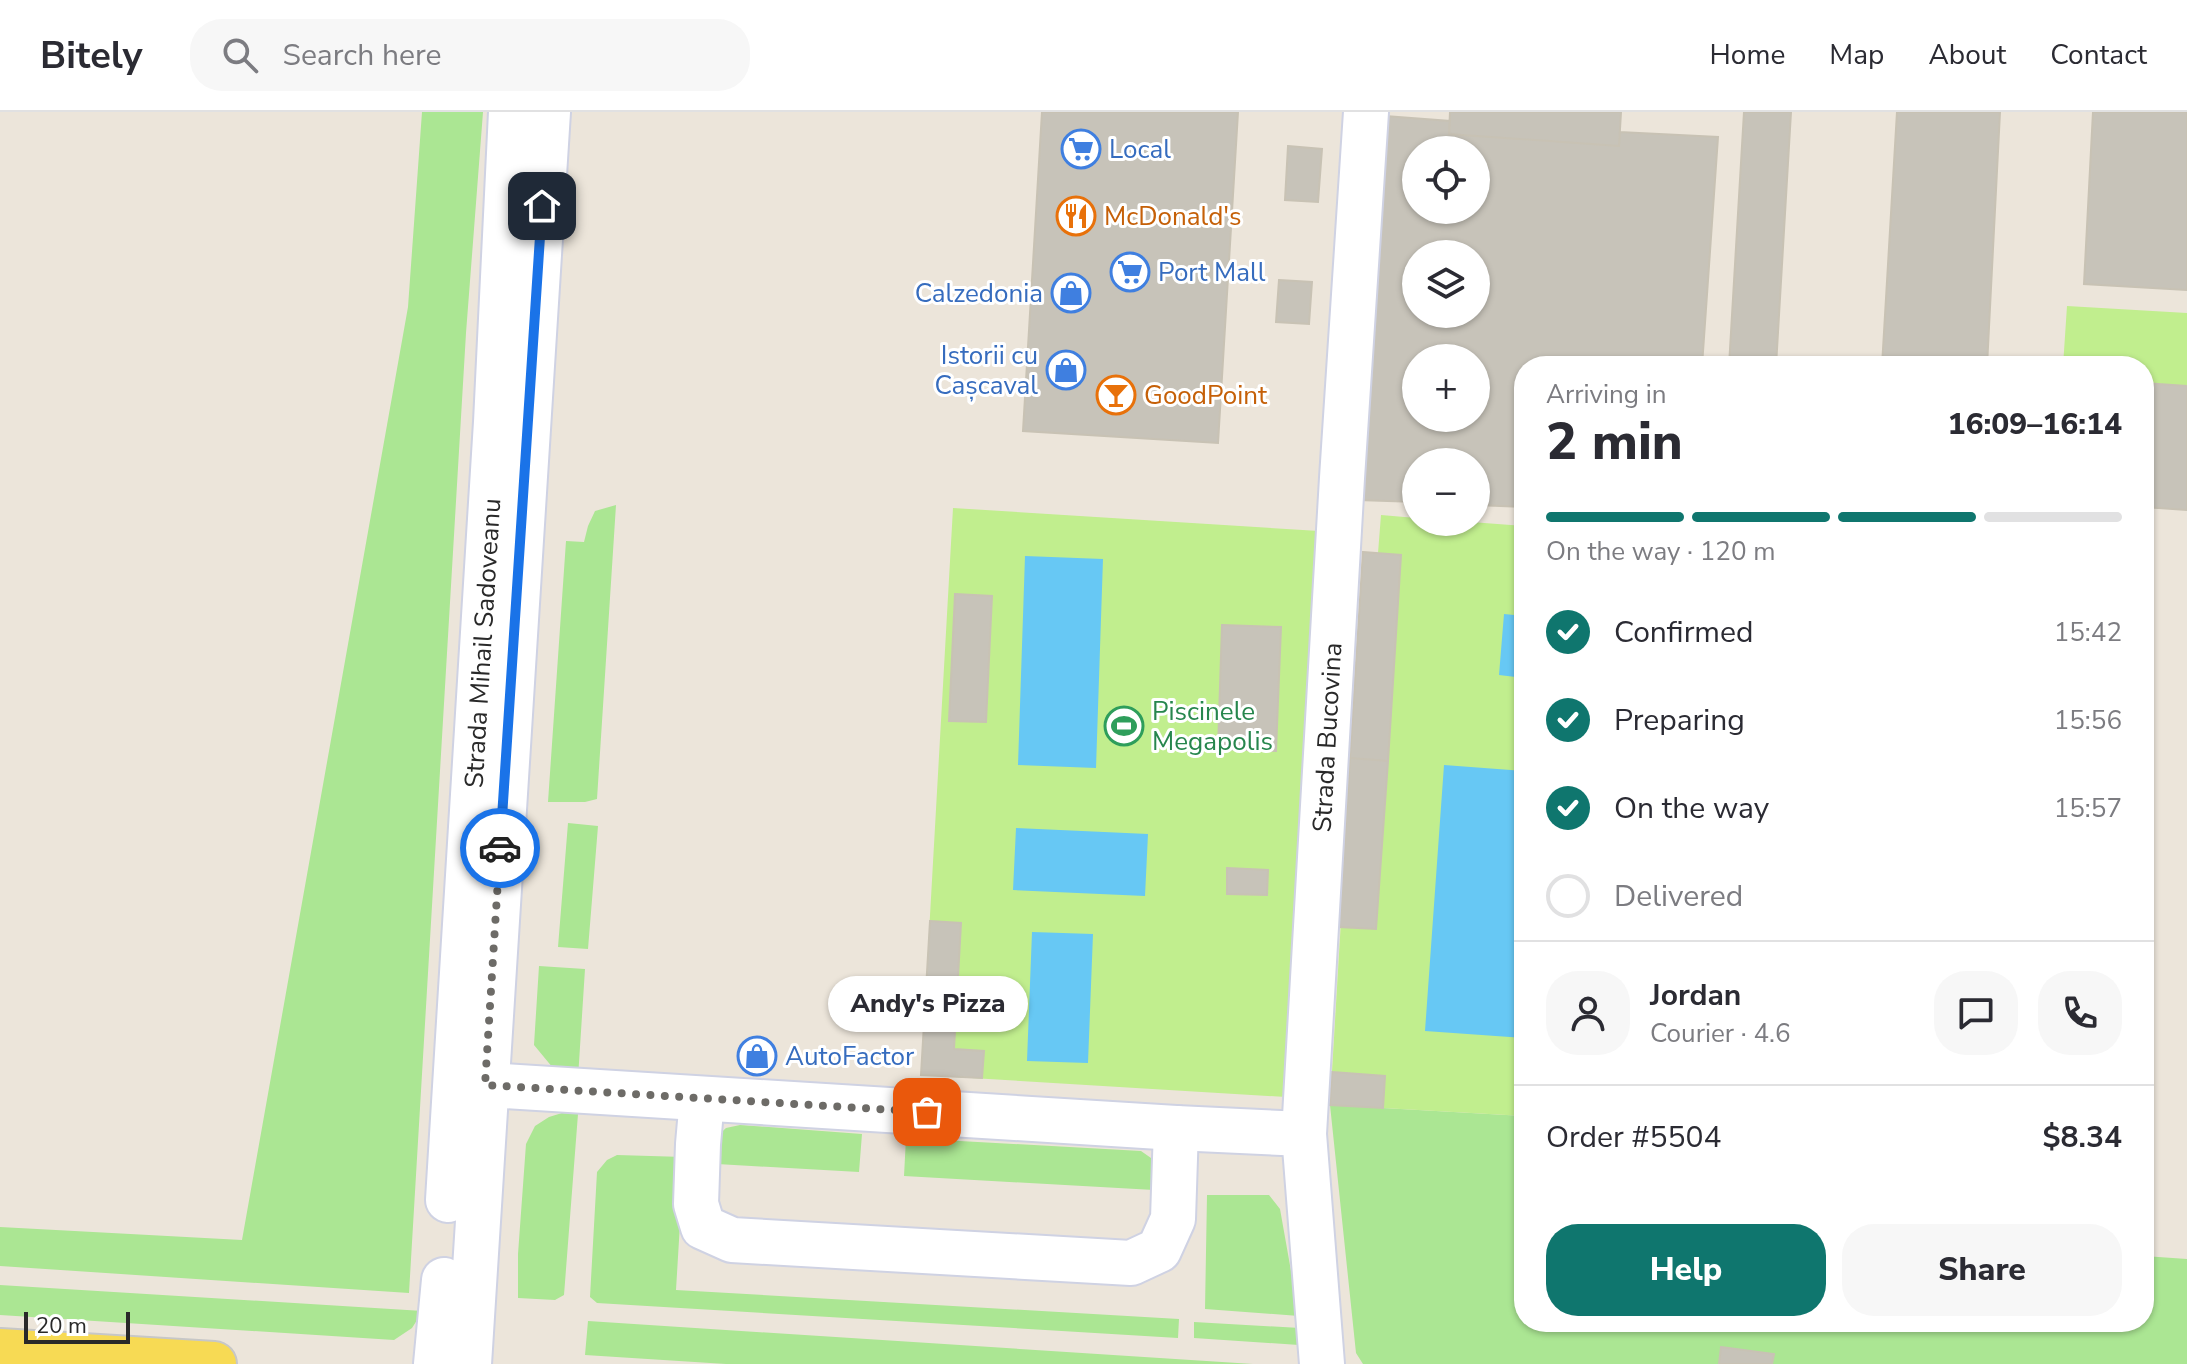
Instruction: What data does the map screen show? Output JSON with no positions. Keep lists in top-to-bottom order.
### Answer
{
  "streets": {
    "street": ["Strada Mihail Sadoveanu", "Strada Bucovina"]
  },
  "places": {
    "supermarket": ["Local", "Port Mall"],
    "restaurant": ["McDonald's"],
    "shop": ["Calzedonia", "Istorii cu Cașcaval", "AutoFactor"],
    "bar": ["GoodPoint"],
    "sports": ["Piscinele Megapolis"],
    "other": ["Andy's Pizza"]
  },
  "scale_bar": "20 m",
  "page": {
    "header": "Bitely",
    "search": "Search here",
    "nav": [
      "Home",
      "Map",
      "About",
      "Contact"
    ],
    "map_buttons": ["+", "−"],
    "heading": ["2 min", "Arriving in", "16:09–16:14"],
    "panel": [
      "Jordan",
      "Courier · 4.6",
      "Order #5504",
      "$8.34"
    ],
    "bar": "On the way · 120 m",
    "list": [
      ["Confirmed", "15:42"],
      ["Preparing", "15:56"],
      ["On the way", "15:57"],
      "Delivered"
    ],
    "bubble": "Andy's Pizza",
    "buttons": ["Help", "Share"],
    "scale": "20 m"
  }
}
